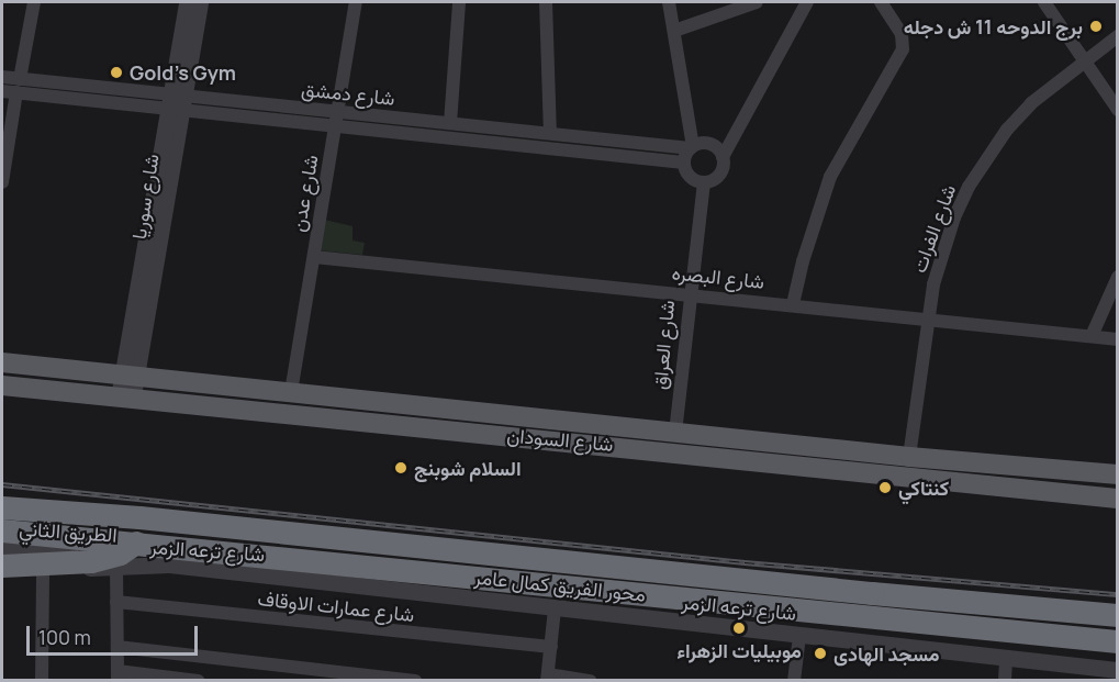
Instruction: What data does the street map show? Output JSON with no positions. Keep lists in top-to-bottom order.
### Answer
{
  "streets": {
    "highway": ["محور الفريق كمال عامر"],
    "main road": ["شارع السودان"],
    "street": [
      "شارع دمشق",
      "شارع عدن",
      "شارع سوريا",
      "شارع الفرات",
      "شارع البصره",
      "شارع العراق",
      "الطريق الثاني",
      "شارع ترعه الزمر",
      "شارع عمارات الاوقاف"
    ]
  },
  "crossings": [
    ["شارع دمشق", "شارع عدن"],
    ["شارع دمشق", "شارع سوريا"],
    ["شارع دمشق", "شارع العراق"],
    ["شارع عدن", "شارع البصره"],
    ["شارع عدن", "شارع السودان"],
    ["شارع سوريا", "شارع السودان"],
    ["شارع الفرات", "شارع البصره"],
    ["شارع الفرات", "شارع السودان"],
    ["شارع البصره", "شارع العراق"],
    ["شارع العراق", "شارع السودان"],
    ["الطريق الثاني", "شارع ترعه الزمر"]
  ],
  "places": [
    "برج الدوحه 11 ش دجله",
    "Gold's Gym",
    "السلام شوبنج",
    "كنتاكي",
    "موبيليات الزهراء",
    "مسجد الهادى"
  ],
  "scale_bar": "100 m"
}
